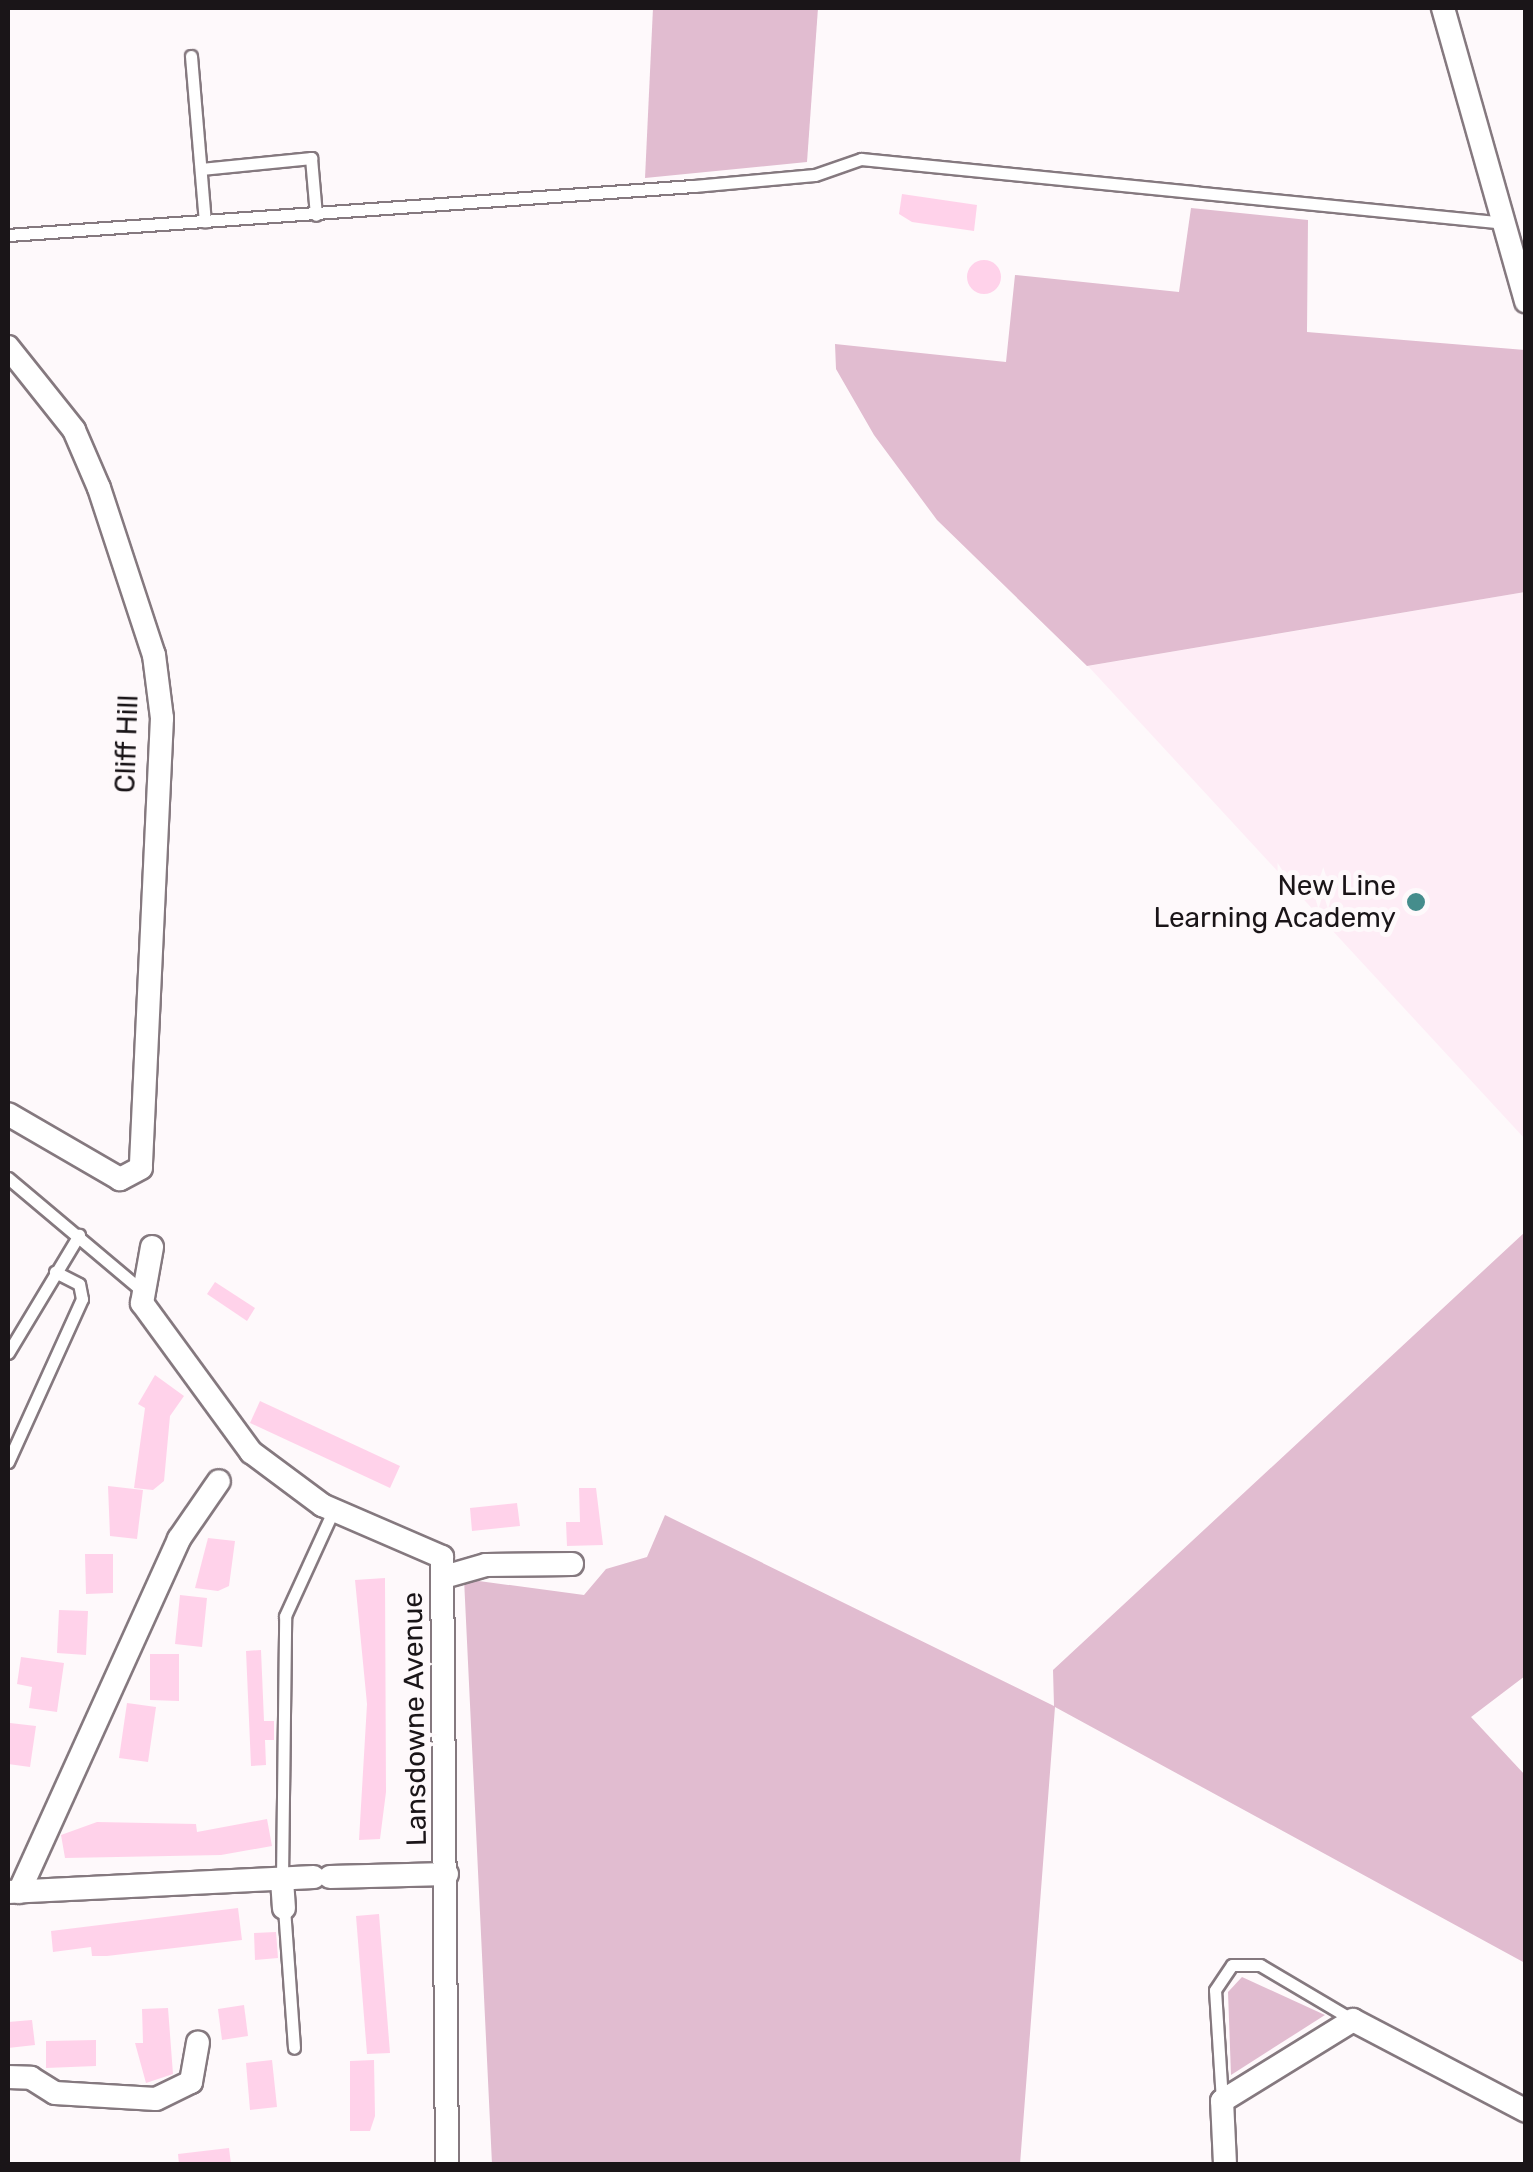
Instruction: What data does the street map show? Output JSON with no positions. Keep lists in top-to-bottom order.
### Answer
{
  "streets": {
    "street": ["Cliff Hill", "Lansdowne Avenue"]
  },
  "places": ["New Line Learning Academy"]
}
